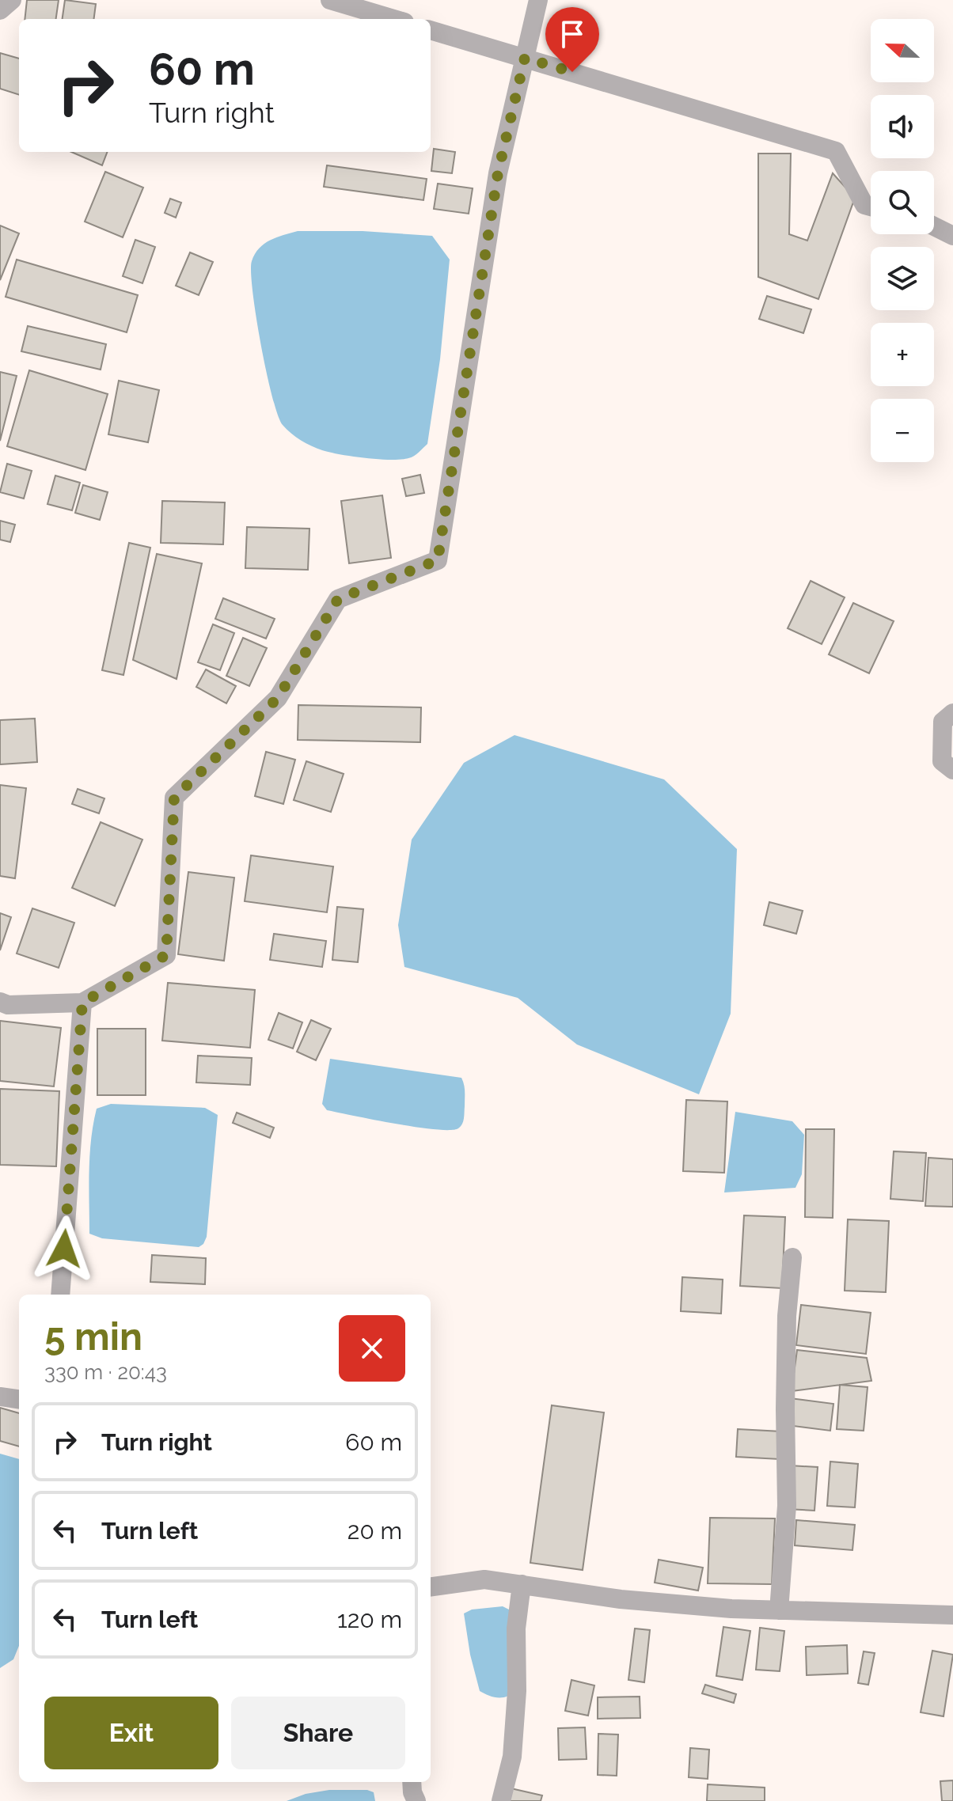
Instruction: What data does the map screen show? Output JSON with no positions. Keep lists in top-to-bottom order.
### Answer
{
  "north": "left",
  "page": {
    "map_buttons": ["+", "−"],
    "turn": ["60 m", "Turn right"],
    "heading": ["5 min", "330 m · 20:43"],
    "list": [
      {
        "name": "Turn right",
        "value": "60 m"
      },
      {
        "name": "Turn left",
        "value": "20 m"
      },
      {
        "name": "Turn left",
        "value": "120 m"
      }
    ],
    "buttons": ["Exit", "Share"]
  }
}
